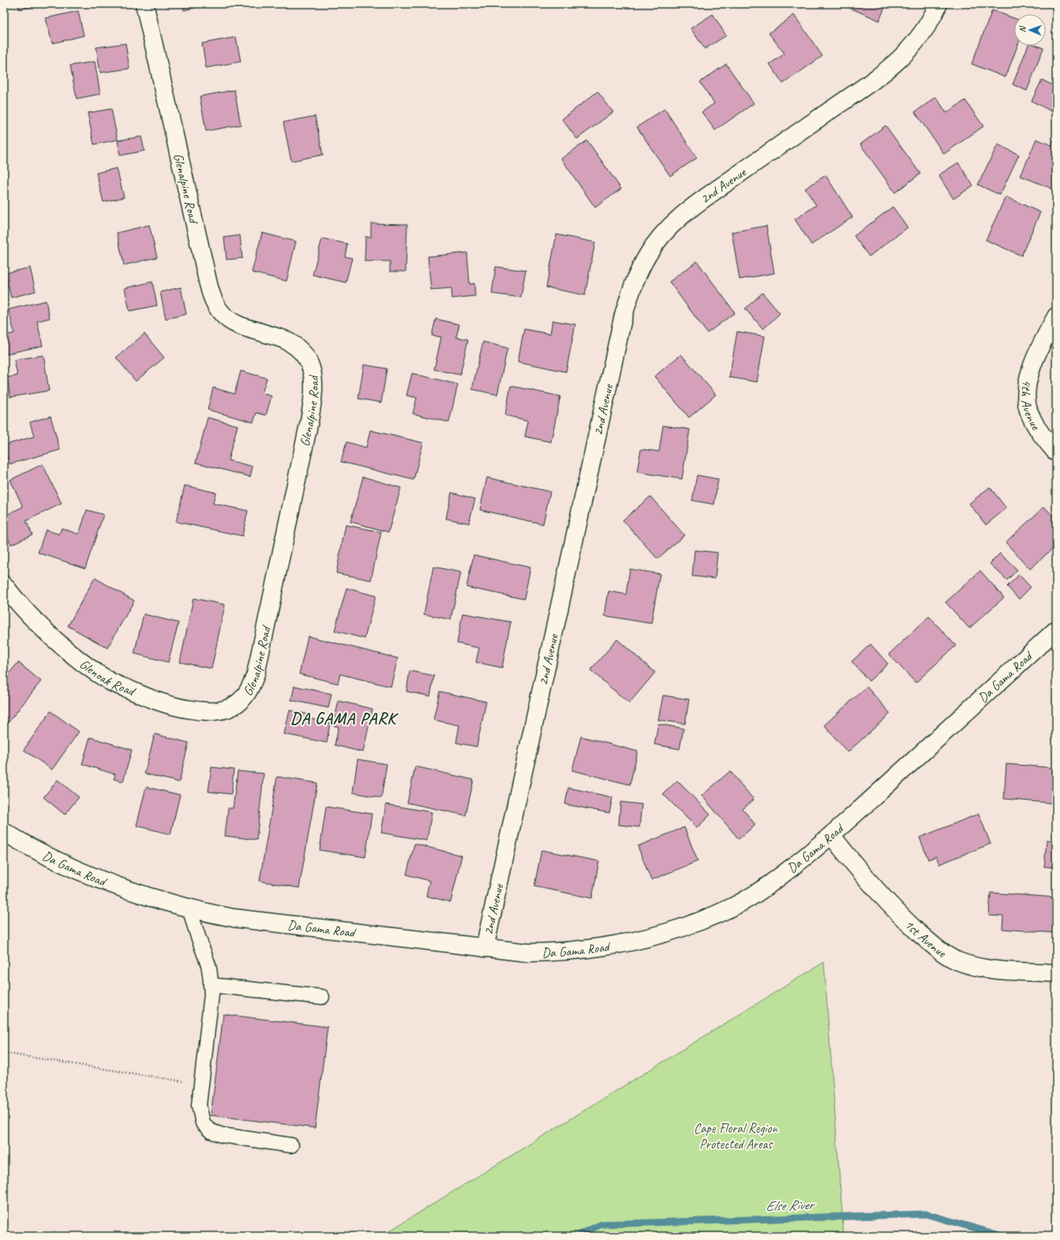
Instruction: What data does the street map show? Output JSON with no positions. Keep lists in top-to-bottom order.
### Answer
{
  "streets": {
    "street": [
      "2nd Avenue",
      "Glenalpine Road",
      "4th Avenue",
      "Glenoak Road",
      "Da Gama Road",
      "1st Avenue"
    ]
  },
  "crossings": [
    ["2nd Avenue", "Da Gama Road"],
    ["Glenalpine Road", "Glenoak Road"],
    ["Da Gama Road", "1st Avenue"]
  ],
  "districts": ["DA GAMA PARK"],
  "water": ["Else River"],
  "parks": ["Cape Floral Region Protected Areas"],
  "north": "left"
}
